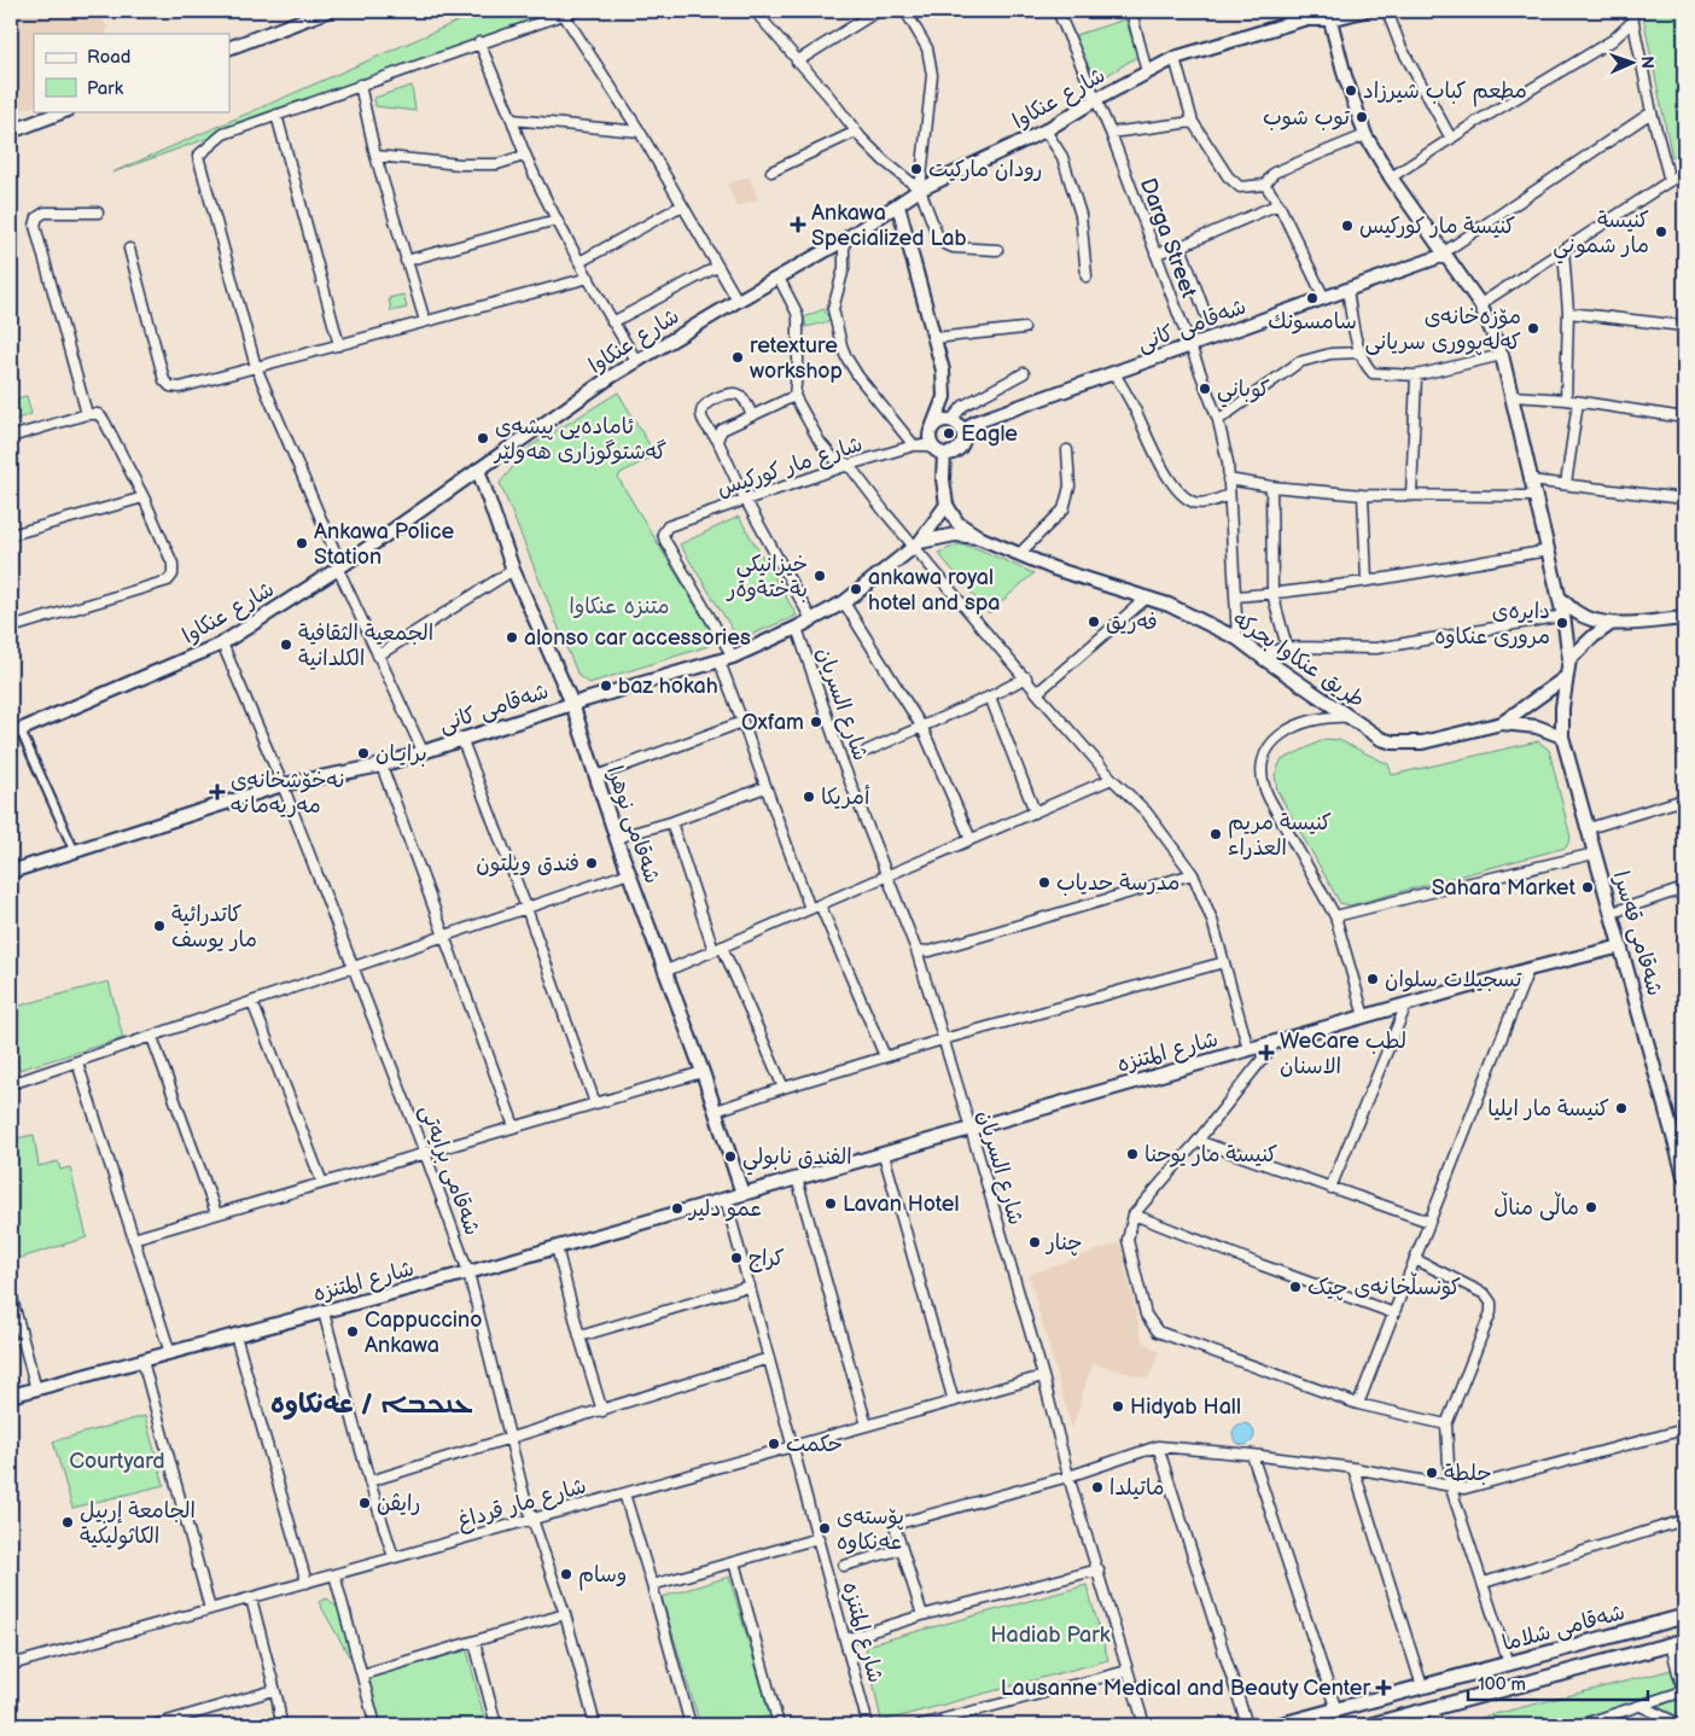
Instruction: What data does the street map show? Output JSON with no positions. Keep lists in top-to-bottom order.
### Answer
{
  "streets": {
    "main road": ["شەقامی شلاما"],
    "street": [
      "شارع عنكاوا",
      "Darga Street",
      "شەقامی کانی",
      "شارع مار كوركيس",
      "طريق عنكاوا بحركه",
      "شارع السريان",
      "شەقامی نوهرا",
      "شەقامی قەسرا",
      "شارع المتنزه",
      "شەقامی برایەتی",
      "شارع مار قرداغ"
    ]
  },
  "crossings": [
    ["شارع عنكاوا", "Darga Street"],
    ["شارع عنكاوا", "شەقامی نوهرا"],
    ["شارع عنكاوا", "شەقامی برایەتی"],
    ["Darga Street", "شەقامی کانی"],
    ["Darga Street", "طريق عنكاوا بحركه"],
    ["شەقامی کانی", "شارع مار كوركيس"],
    ["شەقامی کانی", "طريق عنكاوا بحركه"],
    ["شەقامی کانی", "شارع السريان"],
    ["شەقامی کانی", "شەقامی نوهرا"],
    ["شەقامی کانی", "شەقامی برایەتی"],
    ["طريق عنكاوا بحركه", "شەقامی قەسرا"],
    ["شارع السريان", "شارع المتنزه"],
    ["شارع السريان", "شارع مار قرداغ"],
    ["شەقامی نوهرا", "شارع المتنزه"],
    ["شەقامی قەسرا", "شارع المتنزه"],
    ["شارع المتنزه", "شەقامی برایەتی"],
    ["شارع المتنزه", "شارع مار قرداغ"],
    ["شەقامی برایەتی", "شارع مار قرداغ"]
  ],
  "districts": ["ܥܢܟܒܐ / عەنکاوە"],
  "parks": ["متنزه عنكاوا", "Courtyard", "Hadiab Park"],
  "places": {
    "other": [
      "مطعم كباب شيرزاد",
      "توب شوب",
      "رودان ماركيت",
      "كنيسة مار كوركيس",
      "كنيسة مار شموني",
      "سامسونك",
      "مۆزەخانەی کەلەپووری سریانی",
      "retexture workshop",
      "كوباني",
      "Eagle",
      "ئاماده‌یی پیشه‌ی گه‌شتوگوزاری هه‌ولێر",
      "Ankawa Police Station",
      "خيزانيكي بةختةوةر",
      "ankawa royal hotel and spa",
      "فەریق",
      "دایرەی مروری عنکاوە",
      "alonso car accessories",
      "الجمعية الثقافية الكلدانية",
      "baz hokah",
      "Oxfam",
      "برایـان",
      "أمريكا",
      "كنيسة مريم العذراء",
      "فندق ویلتون",
      "مدرسة حدياب",
      "Sahara Market",
      "كاتدرائية مار يوسف",
      "تسجيلات سلوان",
      "كنيسة مار ايليا",
      "كنيسة مار يوحنا",
      "الفندق نابولي",
      "Lavan Hotel",
      "ماڵی مناڵ",
      "عمو دلير",
      "چنار",
      "كراج",
      "کونسڵخانەی چیک",
      "Cappuccino Ankawa",
      "Hidyab Hall",
      "حكمت",
      "جلطة",
      "ماتیلدا",
      "رایڤن",
      "الجامعة إربيل الكاثوليكية",
      "پۆسته‌ی عه‌نكاوه‌",
      "وسام"
    ],
    "health": [
      "Ankawa Specialized Lab",
      "نەخۆشخانەی مەریەمانە",
      "WeCare لطب الاسنان",
      "Lausanne Medical and Beauty Center"
    ]
  },
  "legend": ["Road", "Park"],
  "scale_bar": "100 m",
  "north": "right"
}
